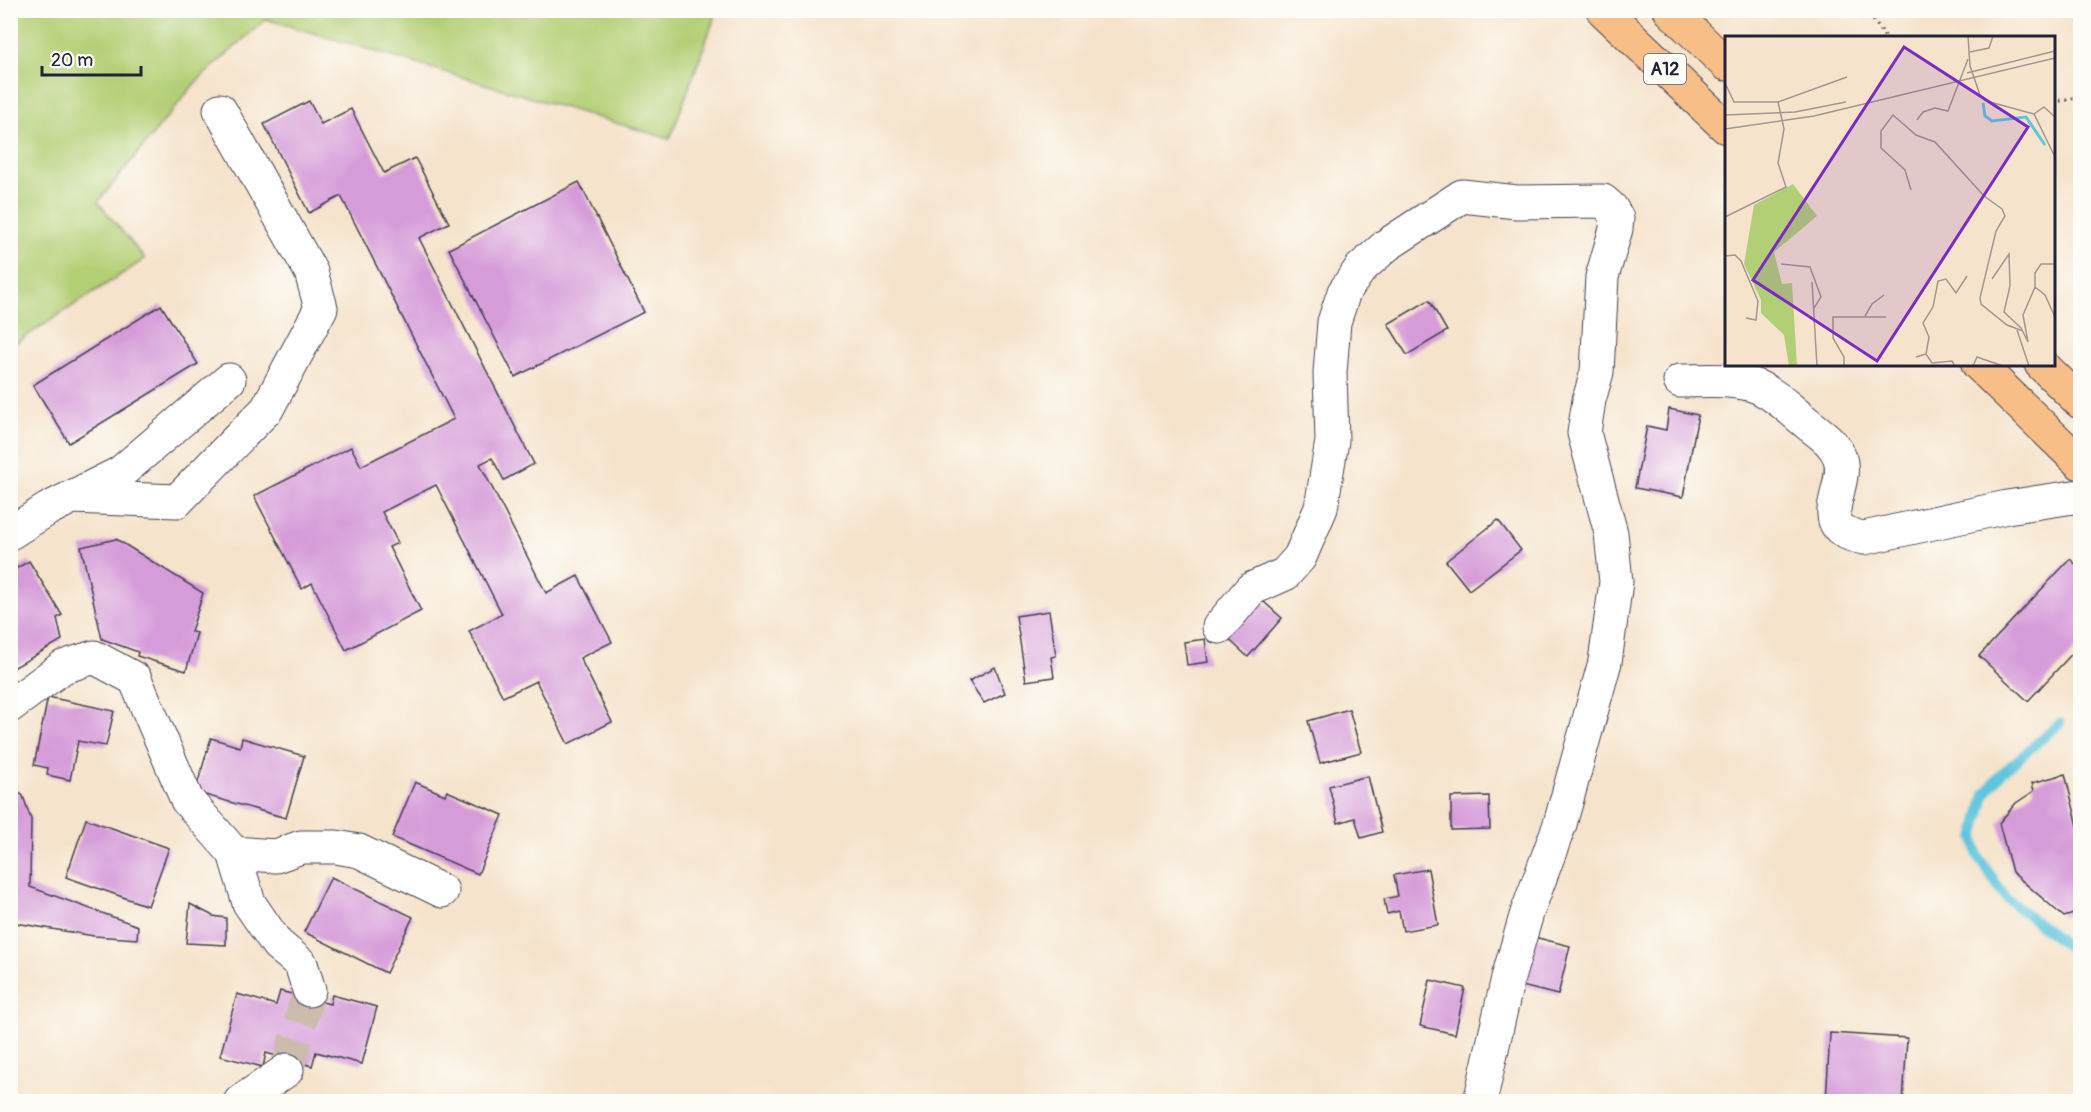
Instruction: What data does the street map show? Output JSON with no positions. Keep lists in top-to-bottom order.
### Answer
{
  "streets": {
    "highway": ["A12"]
  },
  "scale_bar": "20 m"
}
